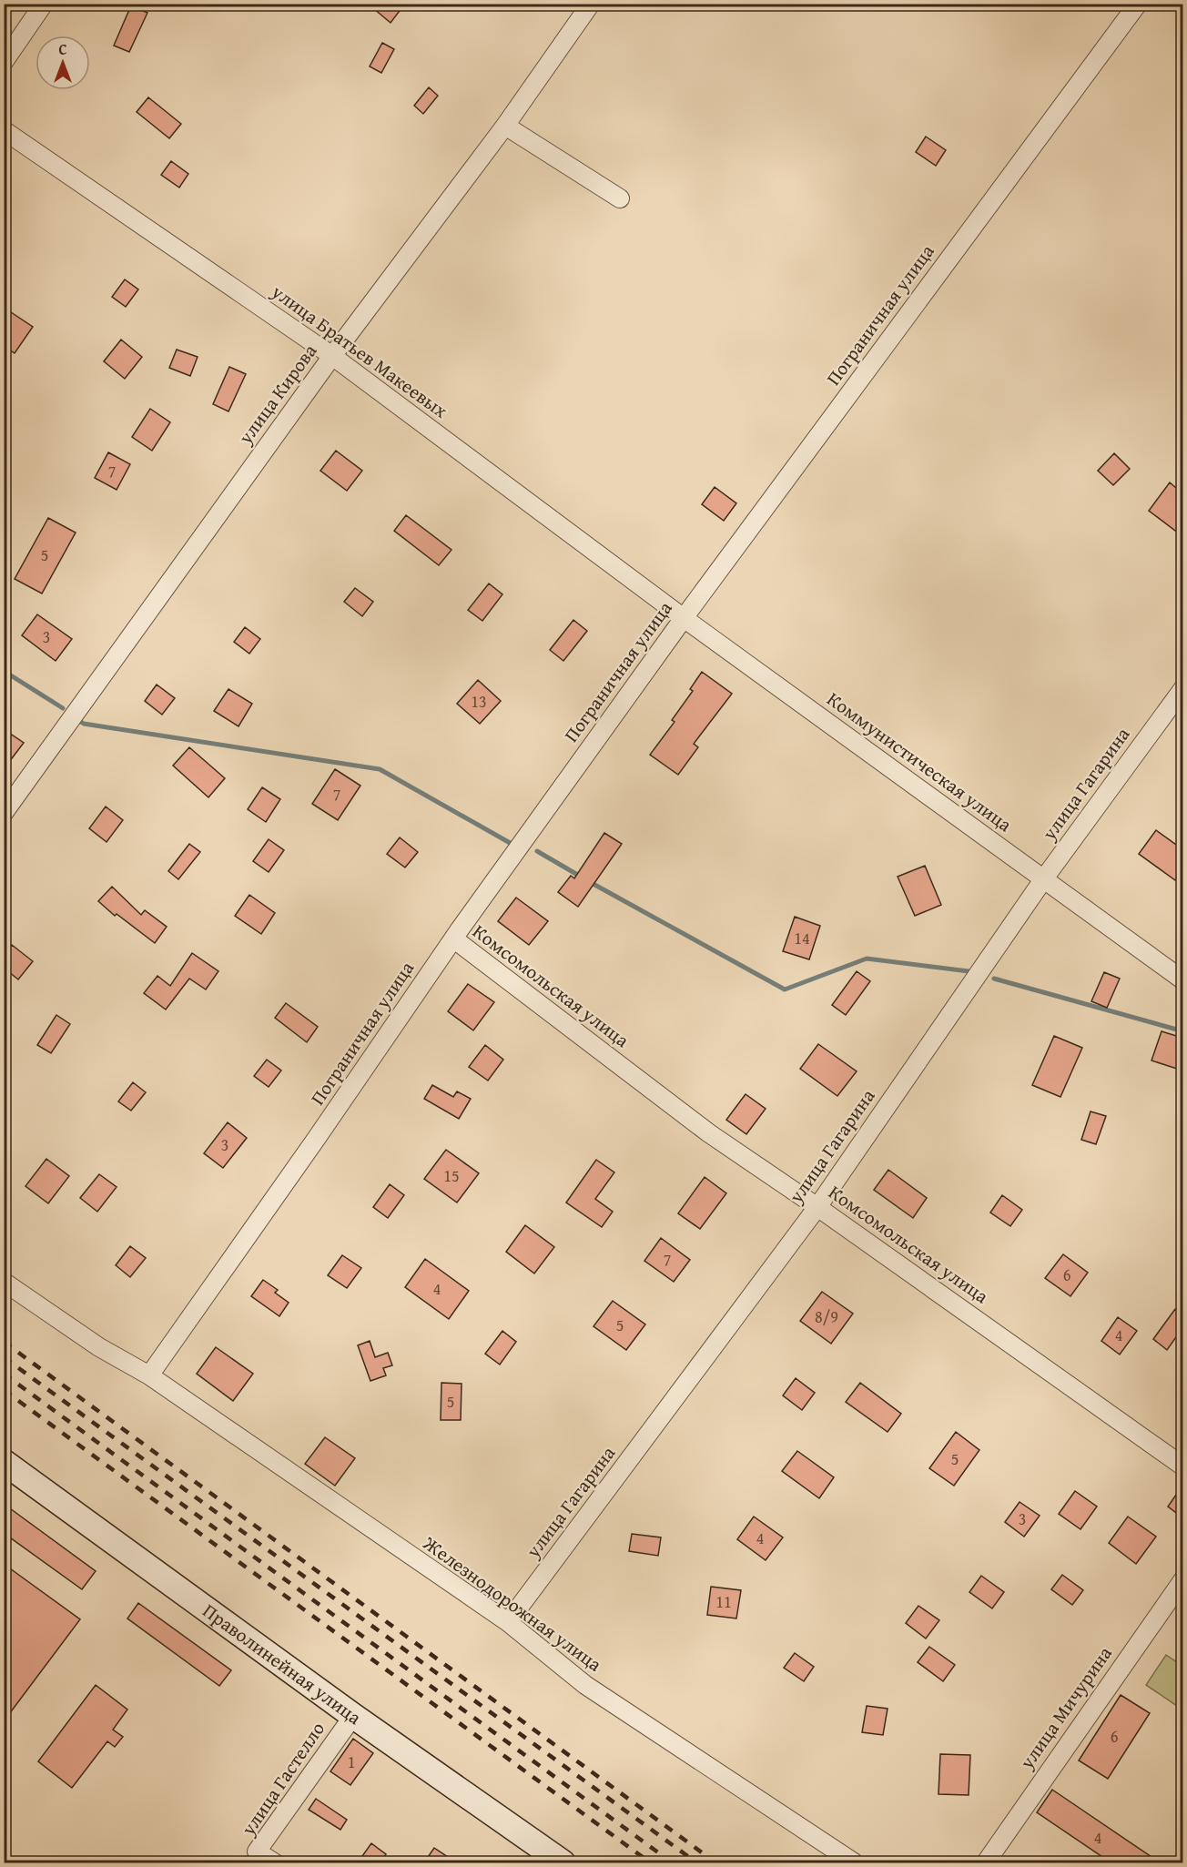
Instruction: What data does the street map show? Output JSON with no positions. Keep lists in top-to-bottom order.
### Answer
{
  "streets": {
    "main road": ["Праволинейная улица"],
    "street": [
      "Пограничная улица",
      "улица Братьев Макеевых",
      "улица Кирова",
      "Коммунистическая улица",
      "улица Гагарина",
      "Комсомольская улица",
      "Железнодорожная улица",
      "улица Мичурина",
      "улица Гастелло"
    ]
  },
  "crossings": [
    ["Пограничная улица", "улица Братьев Макеевых"],
    ["Пограничная улица", "Коммунистическая улица"],
    ["Пограничная улица", "Комсомольская улица"],
    ["Пограничная улица", "Железнодорожная улица"],
    ["улица Братьев Макеевых", "улица Кирова"],
    ["улица Братьев Макеевых", "Коммунистическая улица"],
    ["Коммунистическая улица", "улица Гагарина"],
    ["улица Гагарина", "Комсомольская улица"],
    ["улица Гагарина", "Железнодорожная улица"],
    ["Праволинейная улица", "улица Гастелло"]
  ],
  "house_numbers": [
    "7",
    "5",
    "3",
    "13",
    "7",
    "14",
    "3",
    "15",
    "7",
    "6",
    "4",
    "8/9",
    "5",
    "4",
    "5",
    "5",
    "3",
    "4",
    "11",
    "6",
    "1",
    "4"
  ],
  "north": "top"
}
